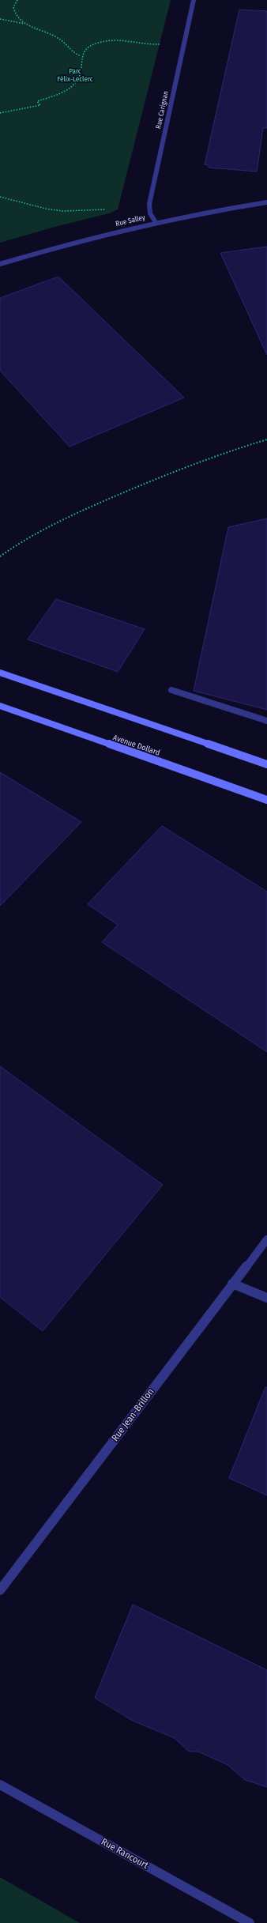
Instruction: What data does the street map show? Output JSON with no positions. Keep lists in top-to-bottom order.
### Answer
{
  "streets": {
    "main road": ["Avenue Dollard"],
    "street": [
      "Rue Carignan",
      "Rue Salley",
      "Rue Jean-Brillon",
      "Rue Rancourt"
    ]
  },
  "crossings": [
    ["Rue Carignan", "Rue Salley"]
  ],
  "parks": ["Parc Félix-Leclerc"]
}
